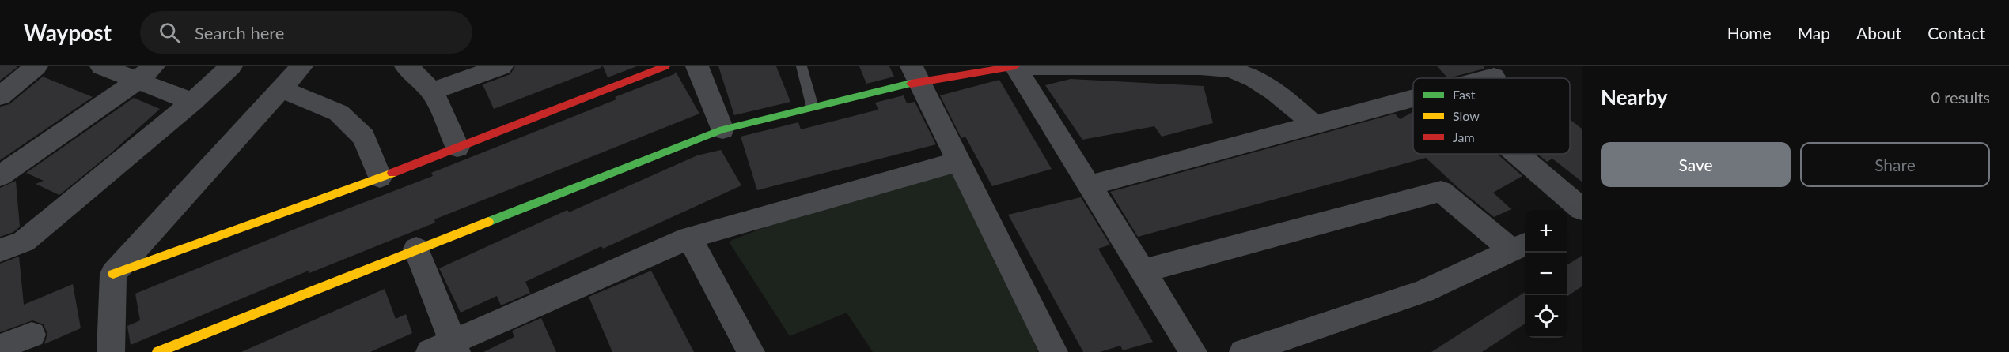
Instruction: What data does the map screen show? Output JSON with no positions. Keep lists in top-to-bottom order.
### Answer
{
  "legend": ["Fast", "Slow", "Jam"],
  "page": {
    "header": "Waypost",
    "search": "Search here",
    "nav": [
      "Home",
      "Map",
      "About",
      "Contact"
    ],
    "heading": ["Nearby", "0 results"],
    "buttons": ["Save", "Share"],
    "map_buttons": ["+", "−"]
  }
}
